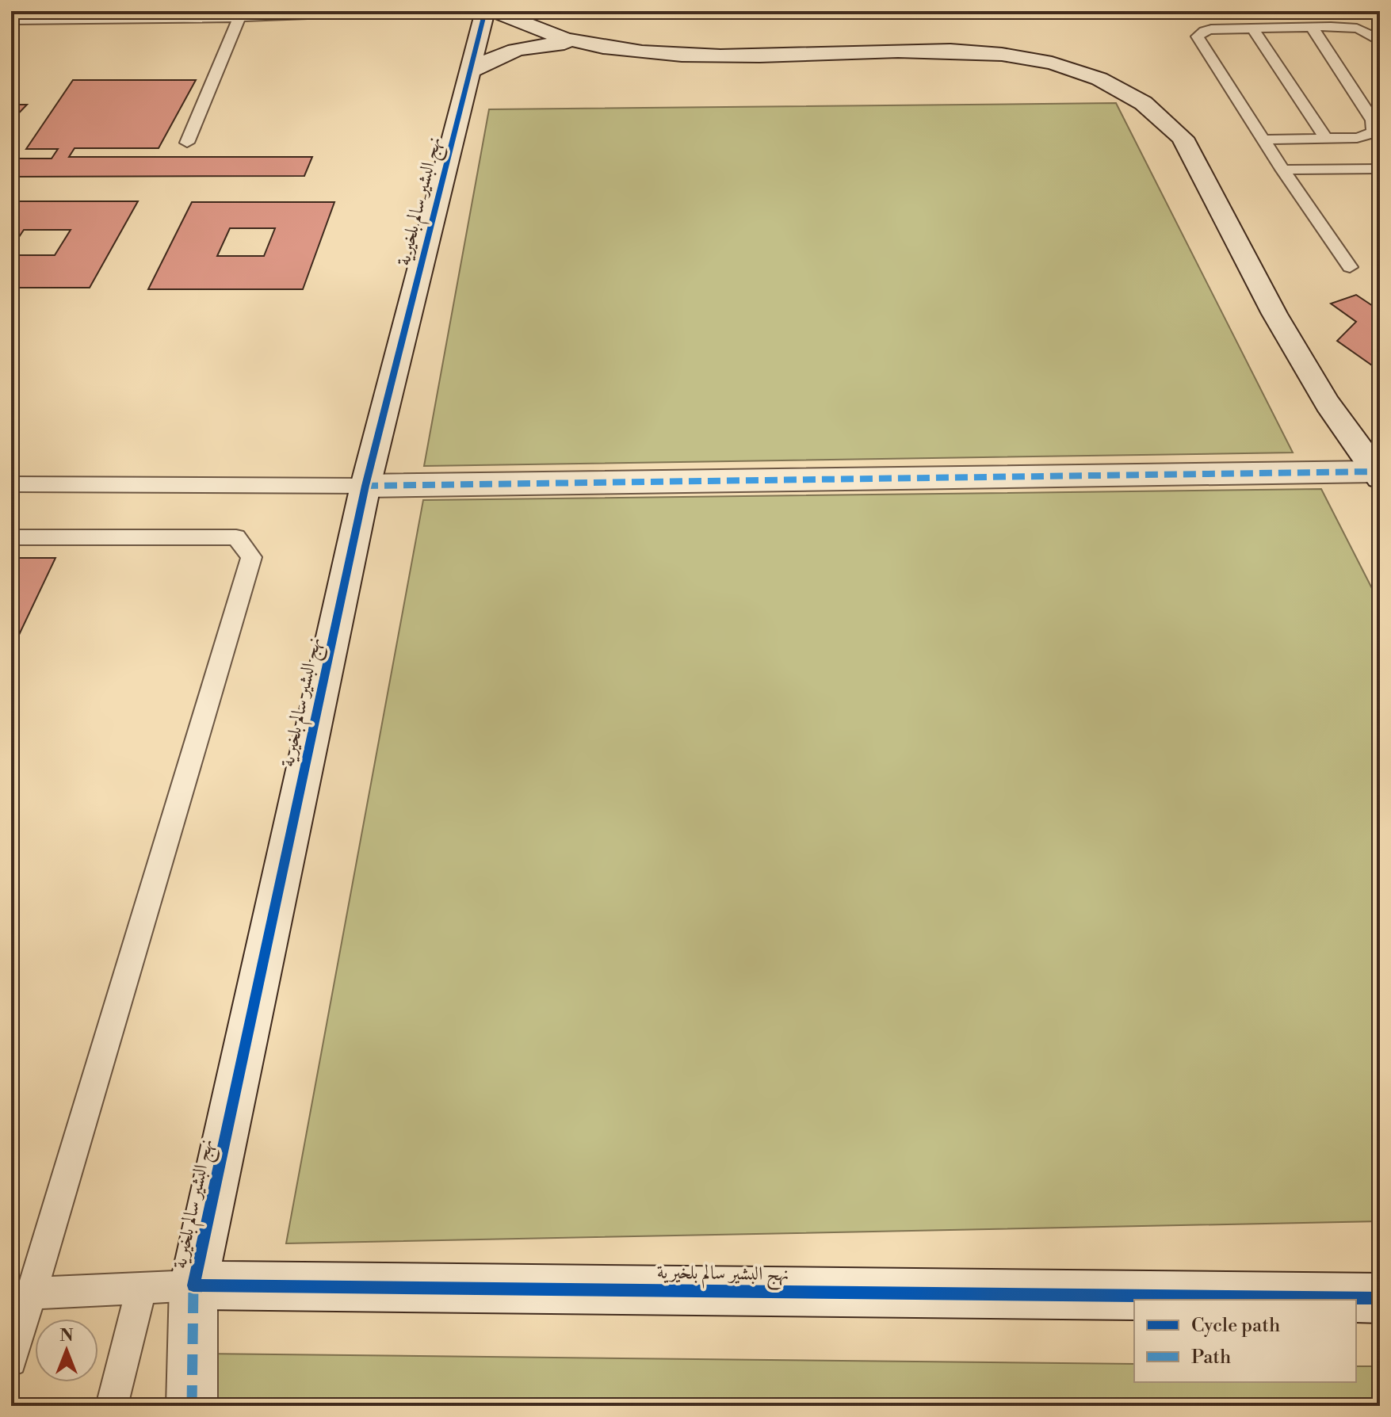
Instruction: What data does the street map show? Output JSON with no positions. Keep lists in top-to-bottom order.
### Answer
{
  "streets": {
    "street": ["نهج البشير سالم بلخيرية"]
  },
  "legend": ["Cycle path", "Path"],
  "north": "top"
}
